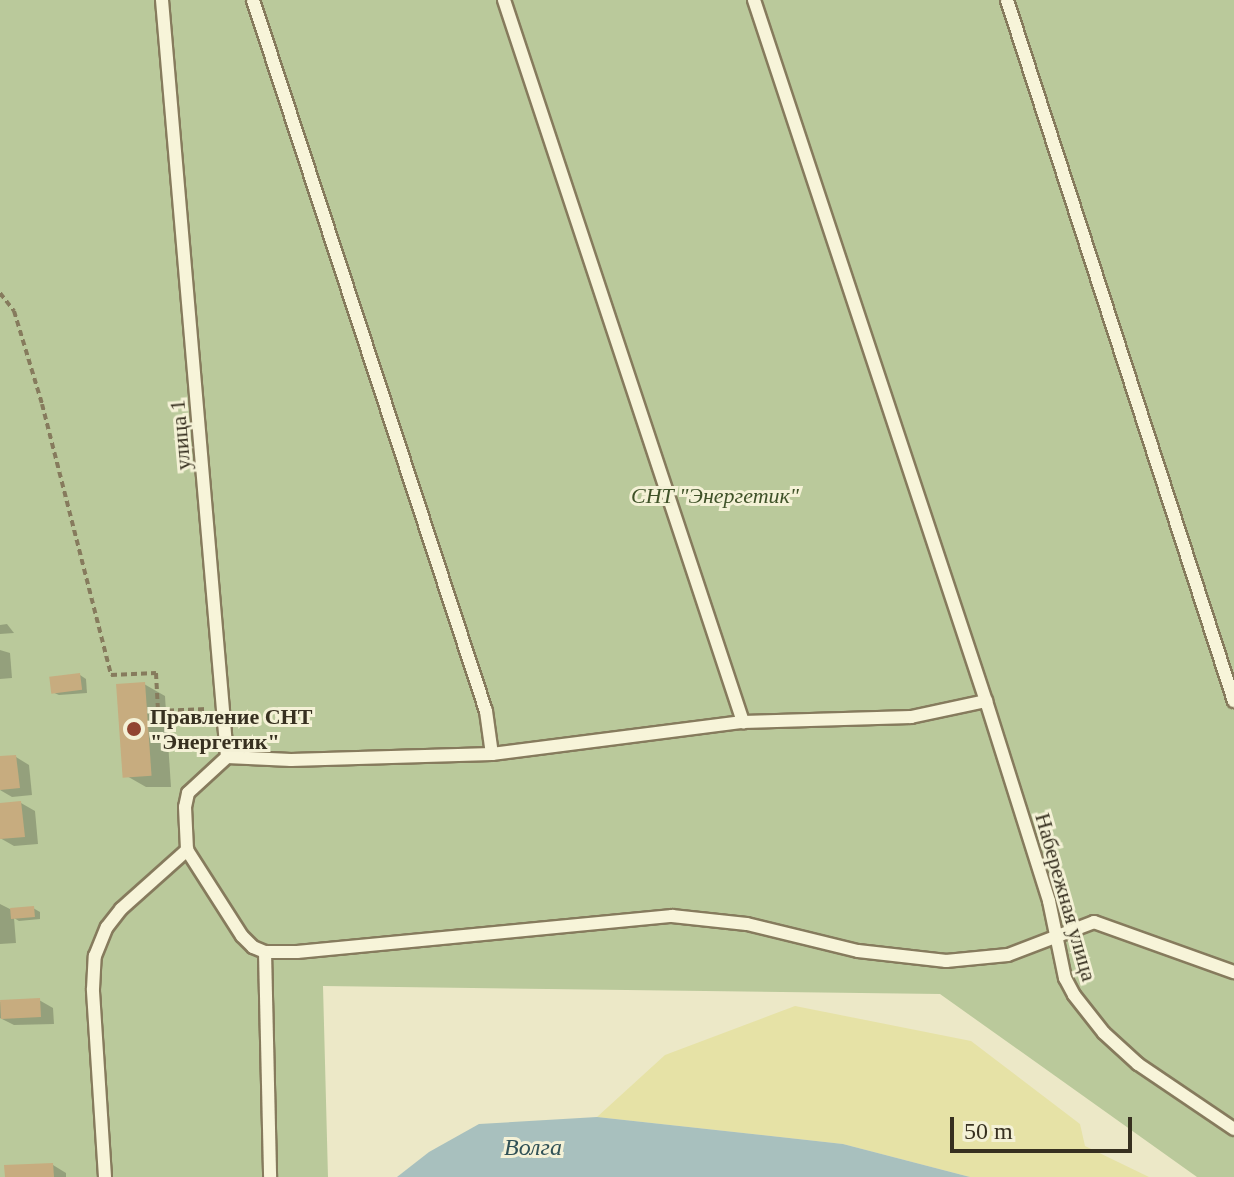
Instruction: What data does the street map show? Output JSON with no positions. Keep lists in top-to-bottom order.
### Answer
{
  "streets": {
    "lane": ["улица 1", "Набережная улица"]
  },
  "water": ["Волга"],
  "parks": ["СНТ \"Энергетик\""],
  "places": ["Правление СНТ \"Энергетик\""],
  "scale_bar": "50 m"
}
